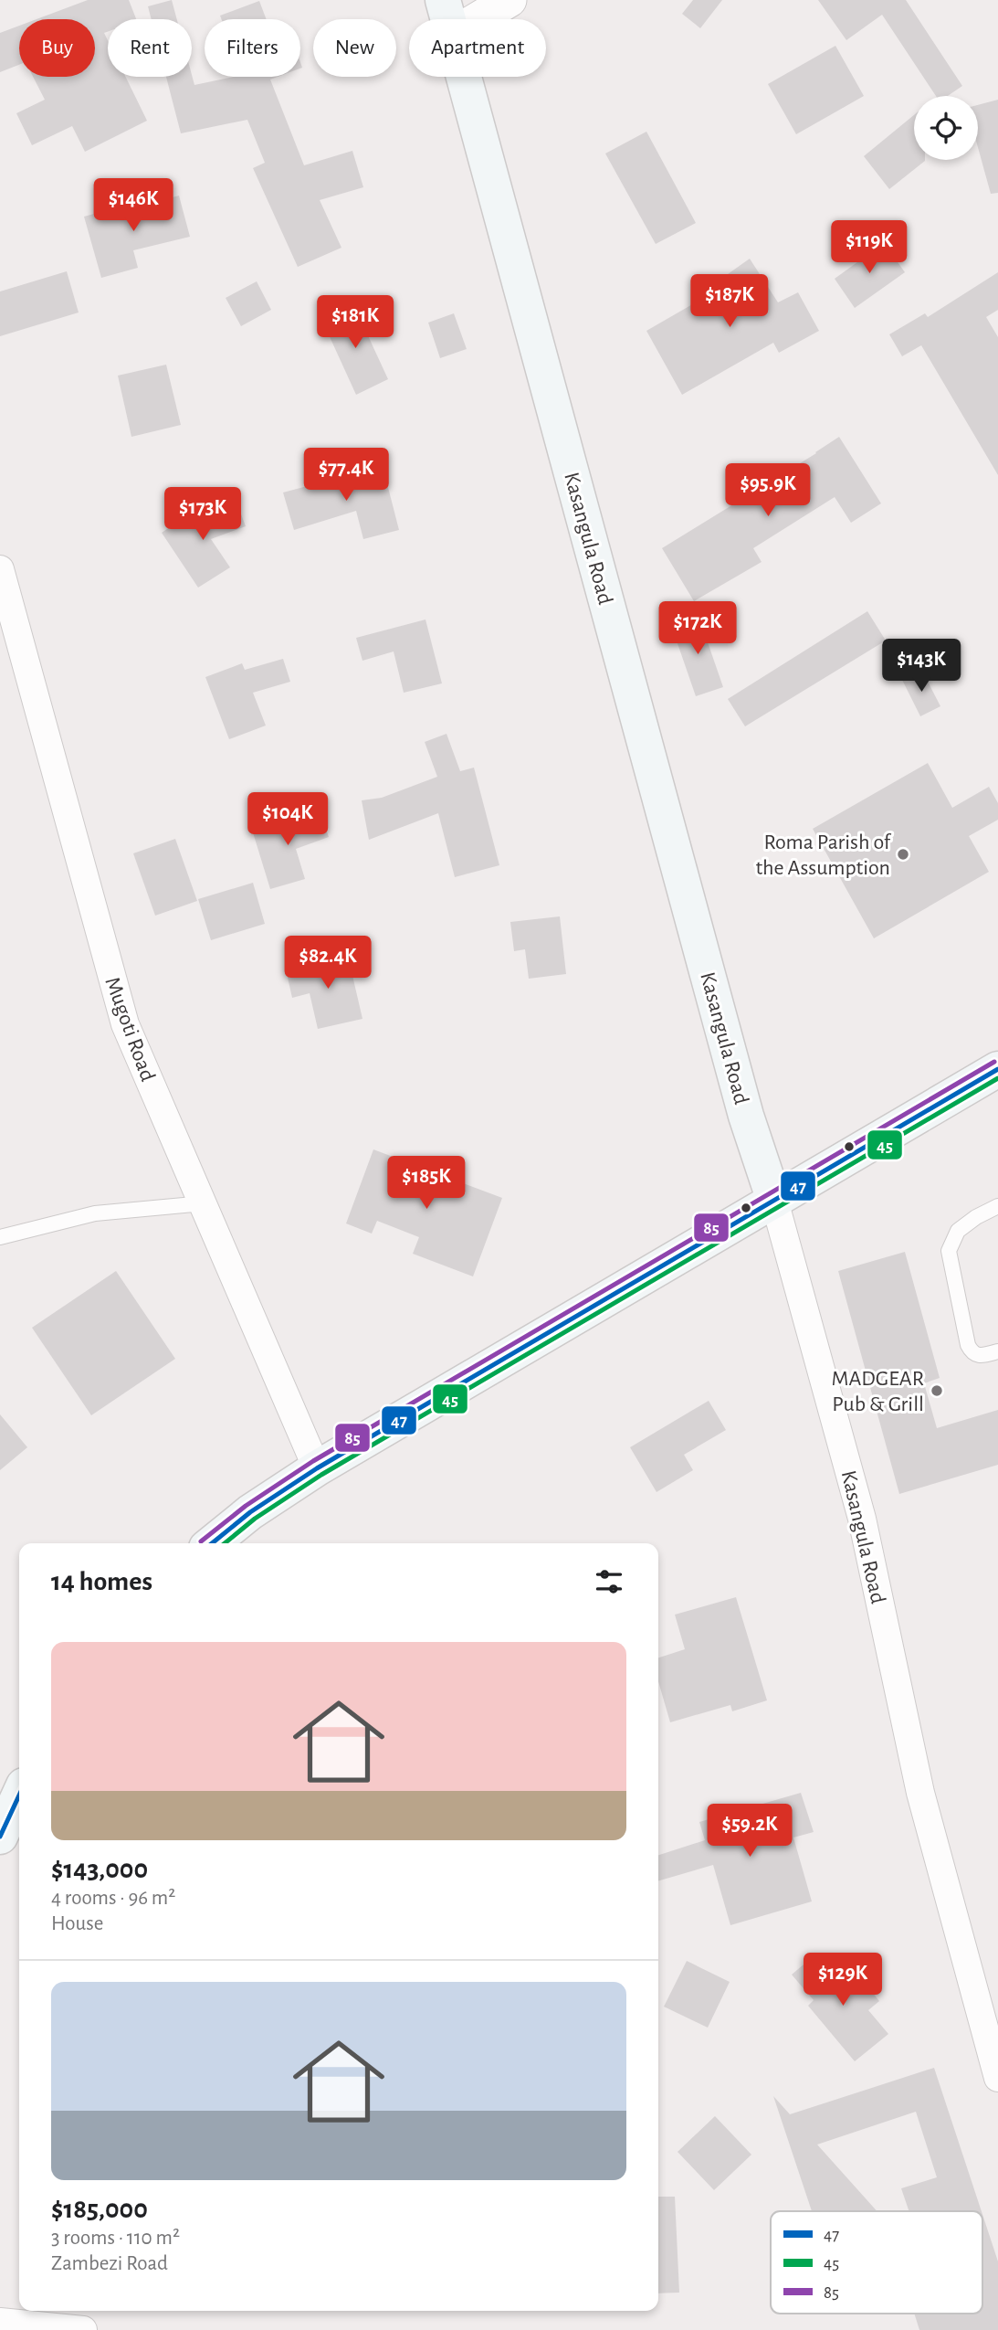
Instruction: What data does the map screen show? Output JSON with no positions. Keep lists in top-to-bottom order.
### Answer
{
  "streets": {
    "main road": ["Kasangula Road"],
    "street": ["Mugoti Road"]
  },
  "places": ["Roma Parish of the Assumption", "MADGEAR Pub & Grill"],
  "lines": ["transit line 85", "transit line 47", "transit line 45"],
  "legend": ["47", "45", "85"],
  "page": {
    "chip": [
      "Buy",
      "Rent",
      "Filters",
      "New",
      "Apartment"
    ],
    "price": [
      "$146K",
      "$119K",
      "$187K",
      "$181K",
      "$77.4K",
      "$95.9K",
      "$173K",
      "$172K",
      "$143K",
      "$104K",
      "$82.4K",
      "$185K",
      "$59.2K",
      "$129K"
    ],
    "heading": "14 homes",
    "list": [
      {
        "name": "$143,000",
        "note": "4 rooms · 96 m² · House"
      },
      {
        "name": "$185,000",
        "note": "3 rooms · 110 m² · Zambezi Road"
      }
    ]
  }
}
